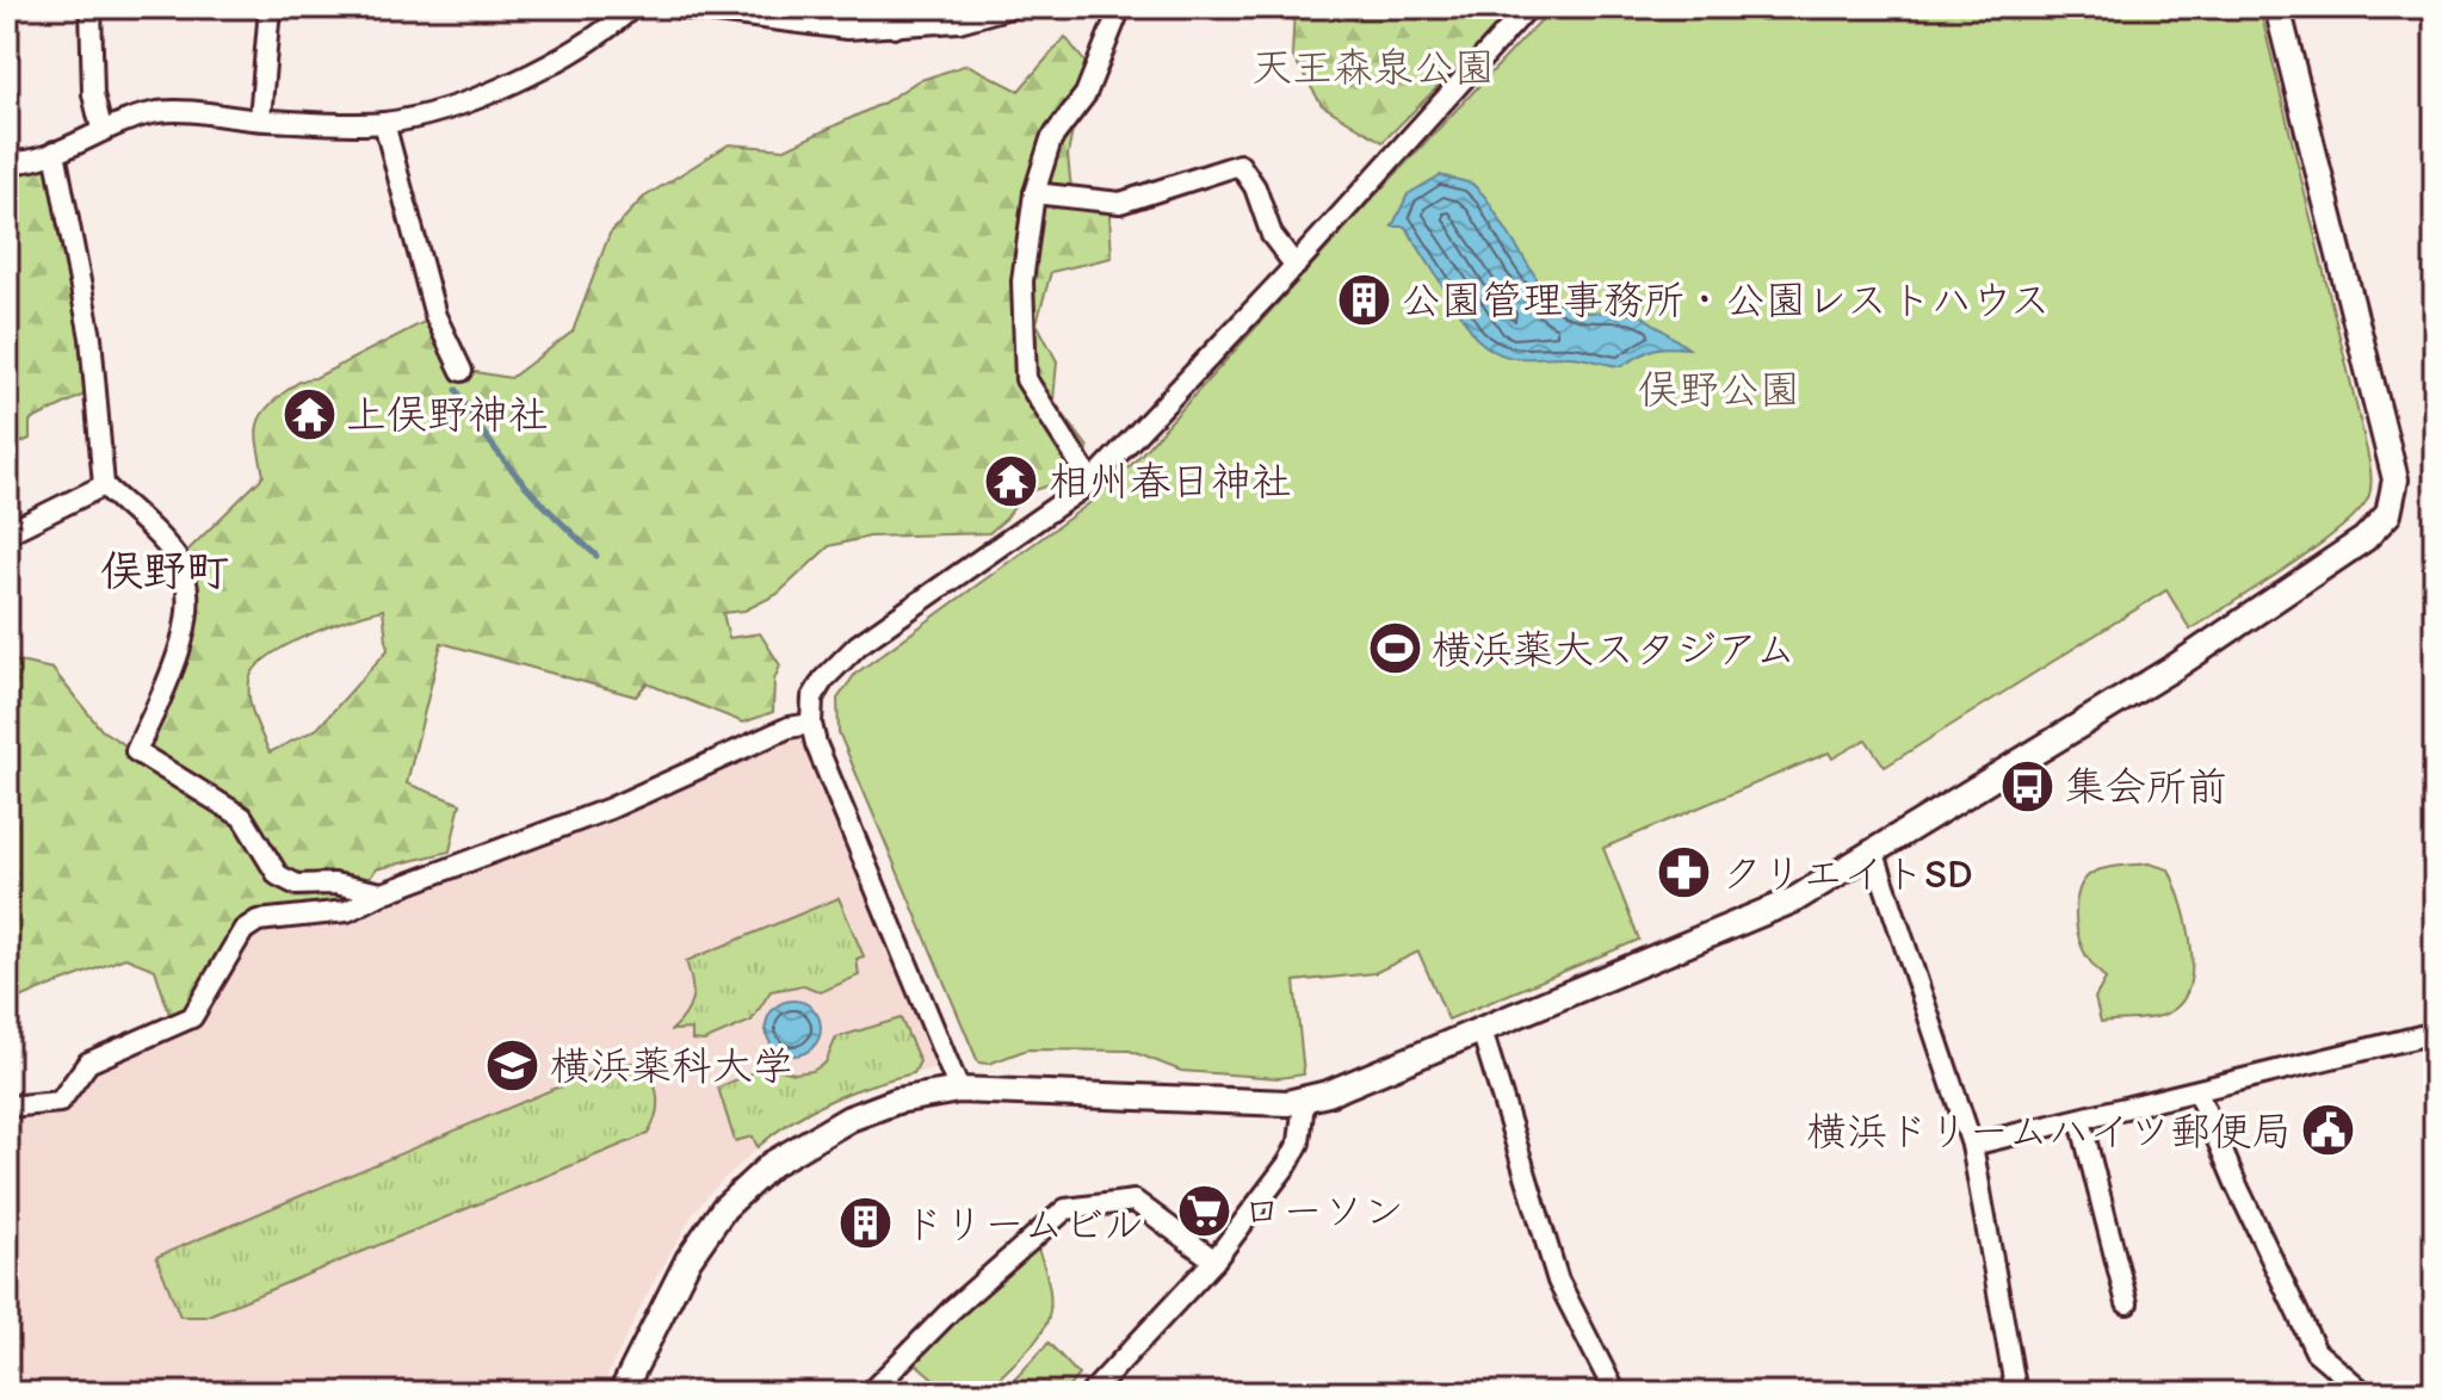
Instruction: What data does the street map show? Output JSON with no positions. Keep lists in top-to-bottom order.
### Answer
{
  "districts": ["俣野町"],
  "parks": ["天王森泉公園", "俣野公園"],
  "places": {
    "building": ["公園管理事務所・公園レストハウス", "ドリームビル"],
    "temple": ["上俣野神社", "相州春日神社"],
    "sports": ["横浜薬大スタジアム"],
    "bus stop": ["集会所前"],
    "pharmacy": ["クリエイトSD"],
    "school or university": ["横浜薬科大学"],
    "public building": ["横浜ドリームハイツ郵便局"],
    "supermarket": ["ローソン"]
  }
}
